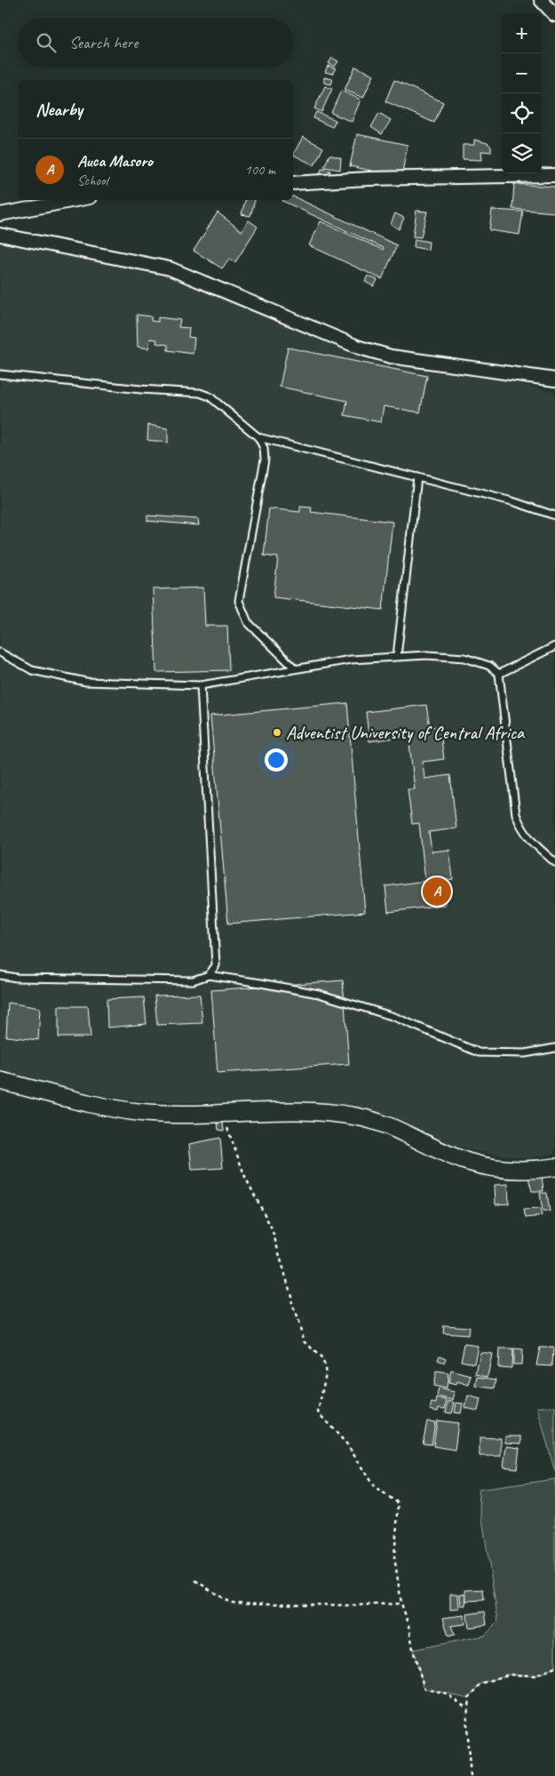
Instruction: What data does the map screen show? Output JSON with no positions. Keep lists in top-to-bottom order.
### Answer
{
  "places": ["Adventist University of Central Africa"],
  "page": {
    "map_buttons": ["+", "−"],
    "search": "Search here",
    "heading": "Nearby",
    "list": [
      {
        "mark": "A",
        "name": "Auca Masoro",
        "note": "School",
        "value": "100 m"
      }
    ],
    "pins": "A"
  }
}
